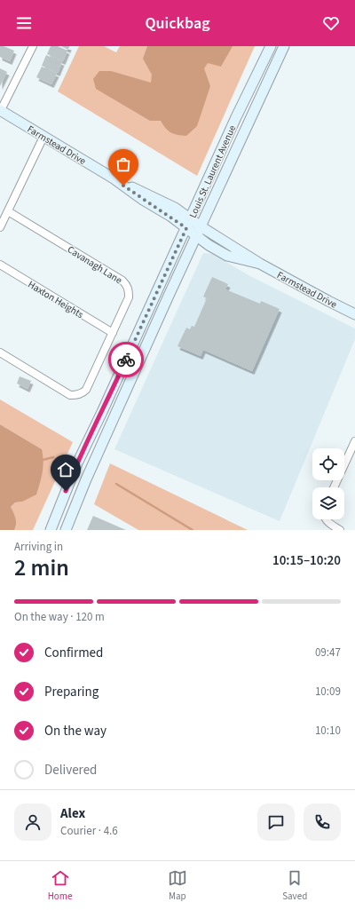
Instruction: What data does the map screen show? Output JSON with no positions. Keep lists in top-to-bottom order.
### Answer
{
  "streets": {
    "main road": ["Farmstead Drive", "Louis St. Laurent Avenue"],
    "street": ["Cavanagh Lane", "Haxton Heights"]
  },
  "crossings": [
    ["Farmstead Drive", "Louis St. Laurent Avenue"],
    ["Cavanagh Lane", "Haxton Heights"]
  ],
  "page": {
    "header": "Quickbag",
    "heading": ["2 min", "Arriving in", "10:15–10:20"],
    "panel": ["Alex", "Courier · 4.6"],
    "bar": "On the way · 120 m",
    "list": [
      ["Confirmed", "09:47"],
      ["Preparing", "10:09"],
      ["On the way", "10:10"],
      "Delivered"
    ],
    "tabs": ["Home", "Map", "Saved"]
  }
}
